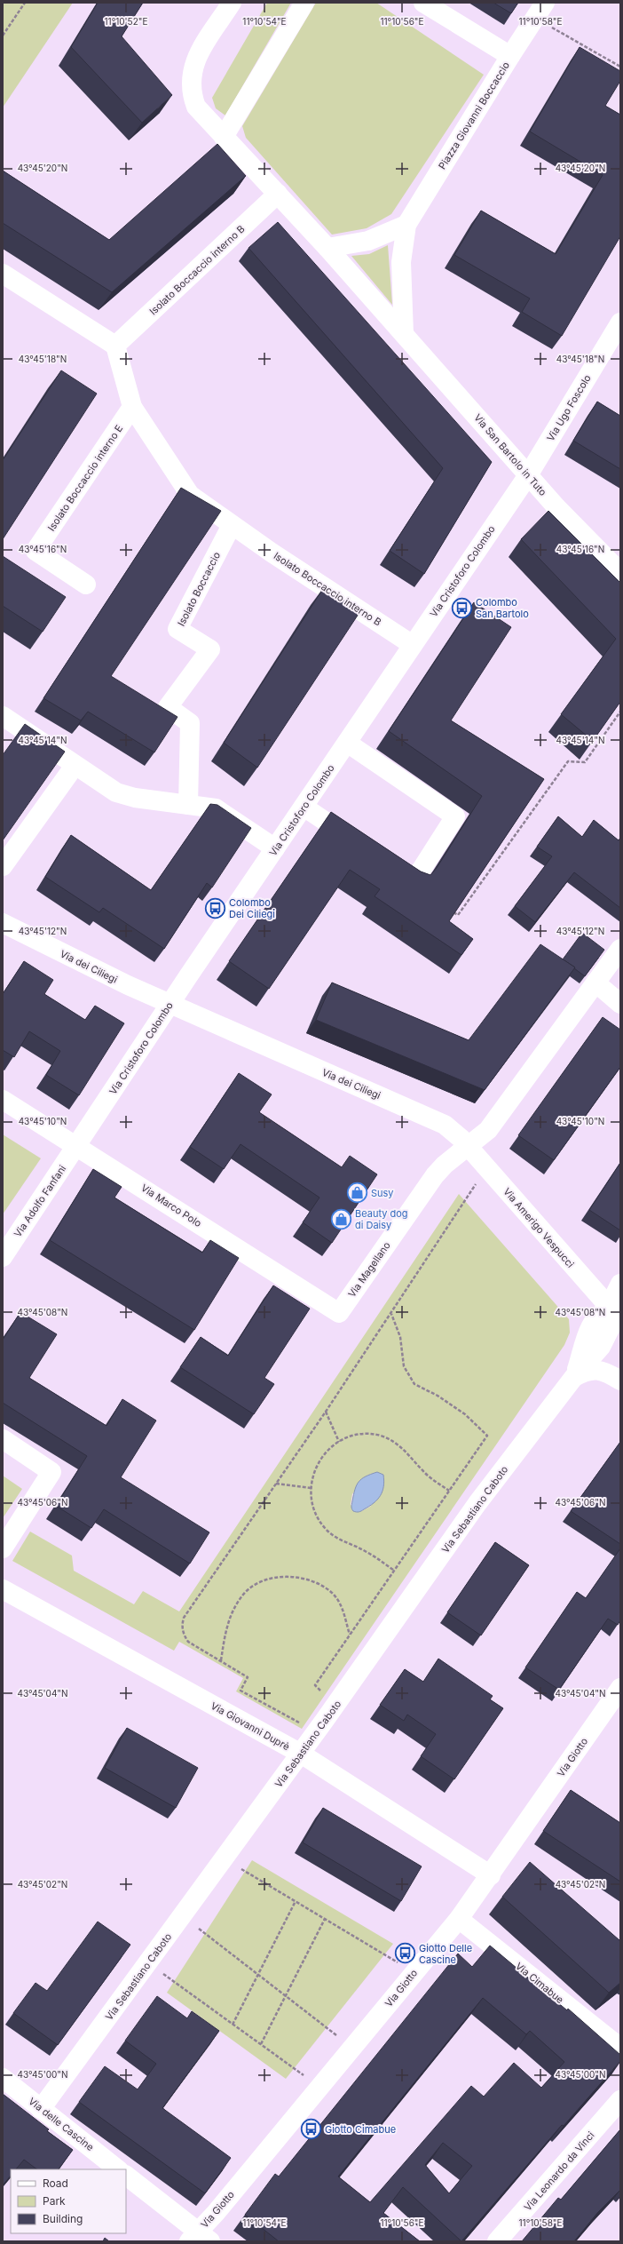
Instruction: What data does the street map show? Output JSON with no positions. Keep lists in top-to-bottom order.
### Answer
{
  "streets": {
    "street": [
      "Piazza Giovanni Boccaccio",
      "Isolato Boccaccio interno B",
      "Via Ugo Foscolo",
      "Via San Bartolo in Tuto",
      "Isolato Boccaccio interno E",
      "Via Cristoforo Colombo",
      "Isolato Boccaccio",
      "Via dei Ciliegi",
      "Via Adolfo Fanfani",
      "Via Marco Polo",
      "Via Amerigo Vespucci",
      "Via Magellano",
      "Via Sebastiano Caboto",
      "Via Giovanni Duprè",
      "Via Giotto",
      "Via Cimabue",
      "Via delle Cascine",
      "Via Leonardo da Vinci"
    ]
  },
  "crossings": [
    ["Piazza Giovanni Boccaccio", "Via San Bartolo in Tuto"],
    ["Isolato Boccaccio interno B", "Isolato Boccaccio interno E"],
    ["Isolato Boccaccio interno B", "Via Cristoforo Colombo"],
    ["Isolato Boccaccio interno B", "Isolato Boccaccio"],
    ["Via Ugo Foscolo", "Via San Bartolo in Tuto"],
    ["Via Ugo Foscolo", "Via Cristoforo Colombo"],
    ["Via San Bartolo in Tuto", "Via Cristoforo Colombo"],
    ["Via Cristoforo Colombo", "Via dei Ciliegi"],
    ["Via Cristoforo Colombo", "Via Adolfo Fanfani"],
    ["Via Cristoforo Colombo", "Via Marco Polo"],
    ["Via dei Ciliegi", "Via Amerigo Vespucci"],
    ["Via dei Ciliegi", "Via Magellano"],
    ["Via Adolfo Fanfani", "Via Marco Polo"],
    ["Via Marco Polo", "Via Magellano"],
    ["Via Amerigo Vespucci", "Via Magellano"],
    ["Via Amerigo Vespucci", "Via Sebastiano Caboto"],
    ["Via Sebastiano Caboto", "Via Giovanni Duprè"],
    ["Via Sebastiano Caboto", "Via delle Cascine"],
    ["Via Giovanni Duprè", "Via Giotto"],
    ["Via Giotto", "Via Cimabue"]
  ],
  "places": {
    "bus stop": [
      "Colombo San Bartolo",
      "Colombo Dei Ciliegi",
      "Giotto Delle Cascine",
      "Giotto Cimabue"
    ],
    "shop": ["Susy", "Beauty dog di Daisy"]
  },
  "legend": ["Road", "Park", "Building"],
  "coordinates": [
    "11°10'52\"E",
    "11°10'54\"E",
    "11°10'56\"E",
    "11°10'58\"E",
    "43°45'20\"N",
    "43°45'18\"N",
    "43°45'16\"N",
    "43°45'14\"N",
    "43°45'12\"N",
    "43°45'10\"N",
    "43°45'08\"N",
    "43°45'06\"N",
    "43°45'04\"N",
    "43°45'02\"N",
    "43°45'00\"N"
  ]
}
